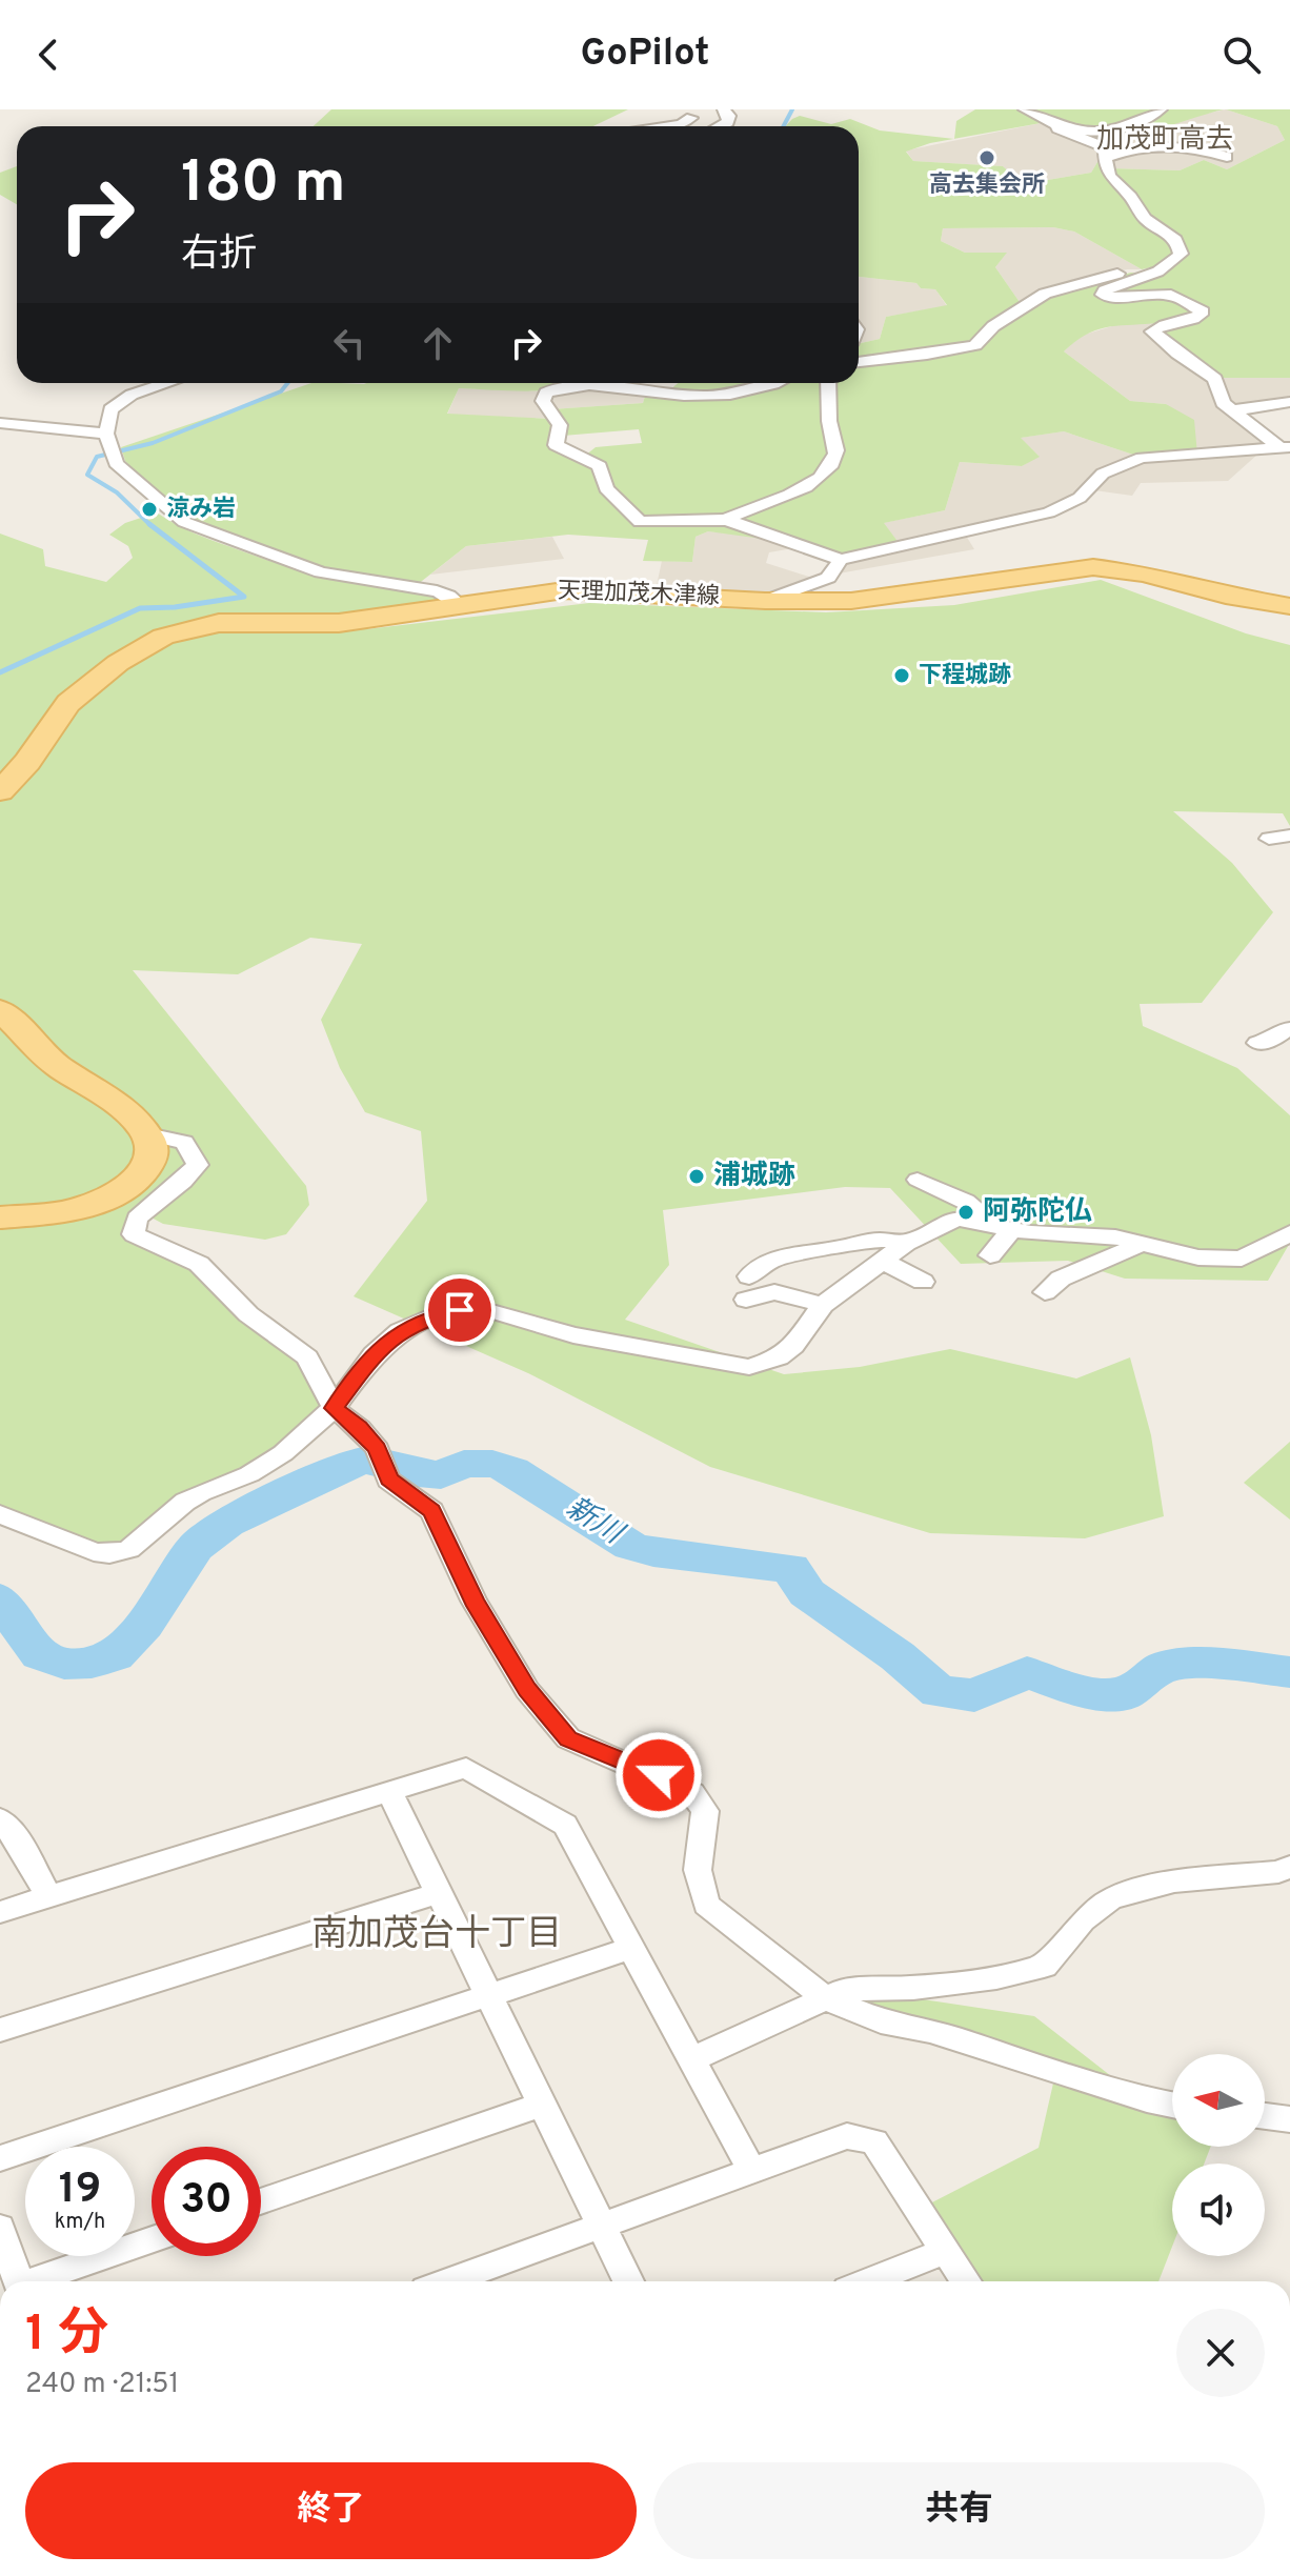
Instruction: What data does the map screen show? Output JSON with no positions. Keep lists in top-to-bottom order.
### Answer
{
  "streets": {
    "main road": ["天理加茂木津線"]
  },
  "districts": ["加茂町高去", "南加茂台十丁目"],
  "water": ["新川"],
  "places": [
    "高去集会所",
    "涼み岩",
    "下程城跡",
    "浦城跡",
    "阿弥陀仏"
  ],
  "north": "left",
  "page": {
    "header": "GoPilot",
    "turn": ["180 m", "右折"],
    "speed": "19 km/h",
    "limit": "30",
    "heading": ["1 分", "240 m · 21:51"],
    "buttons": ["終了", "共有"]
  }
}
